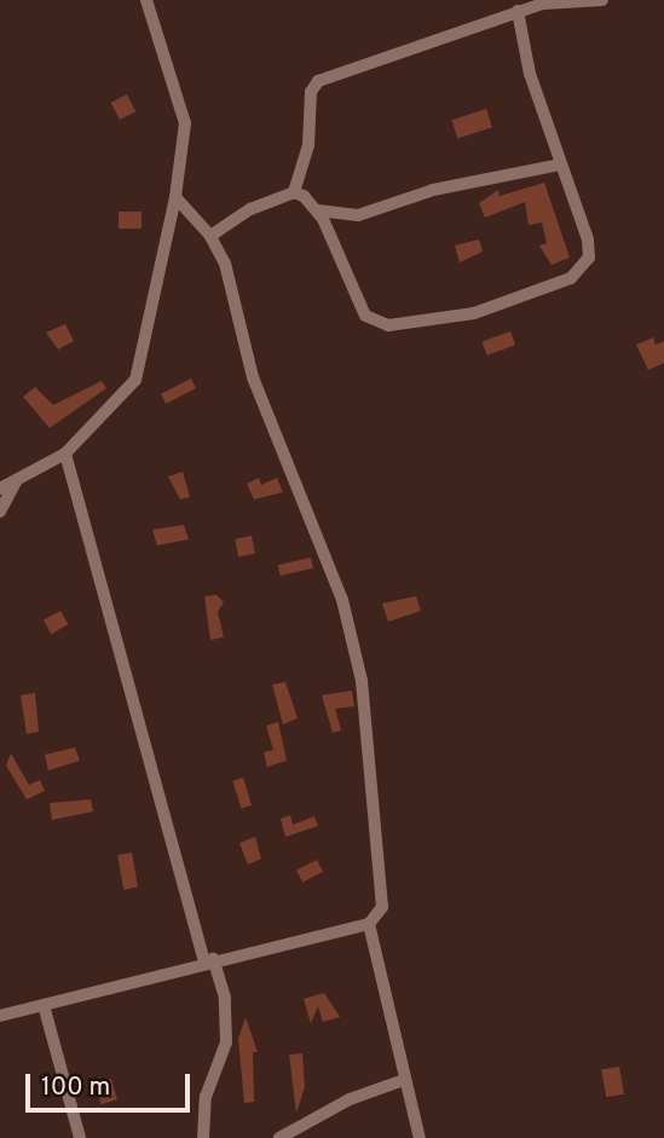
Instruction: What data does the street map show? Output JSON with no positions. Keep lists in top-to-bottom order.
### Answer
{
  "scale_bar": "100 m"
}
